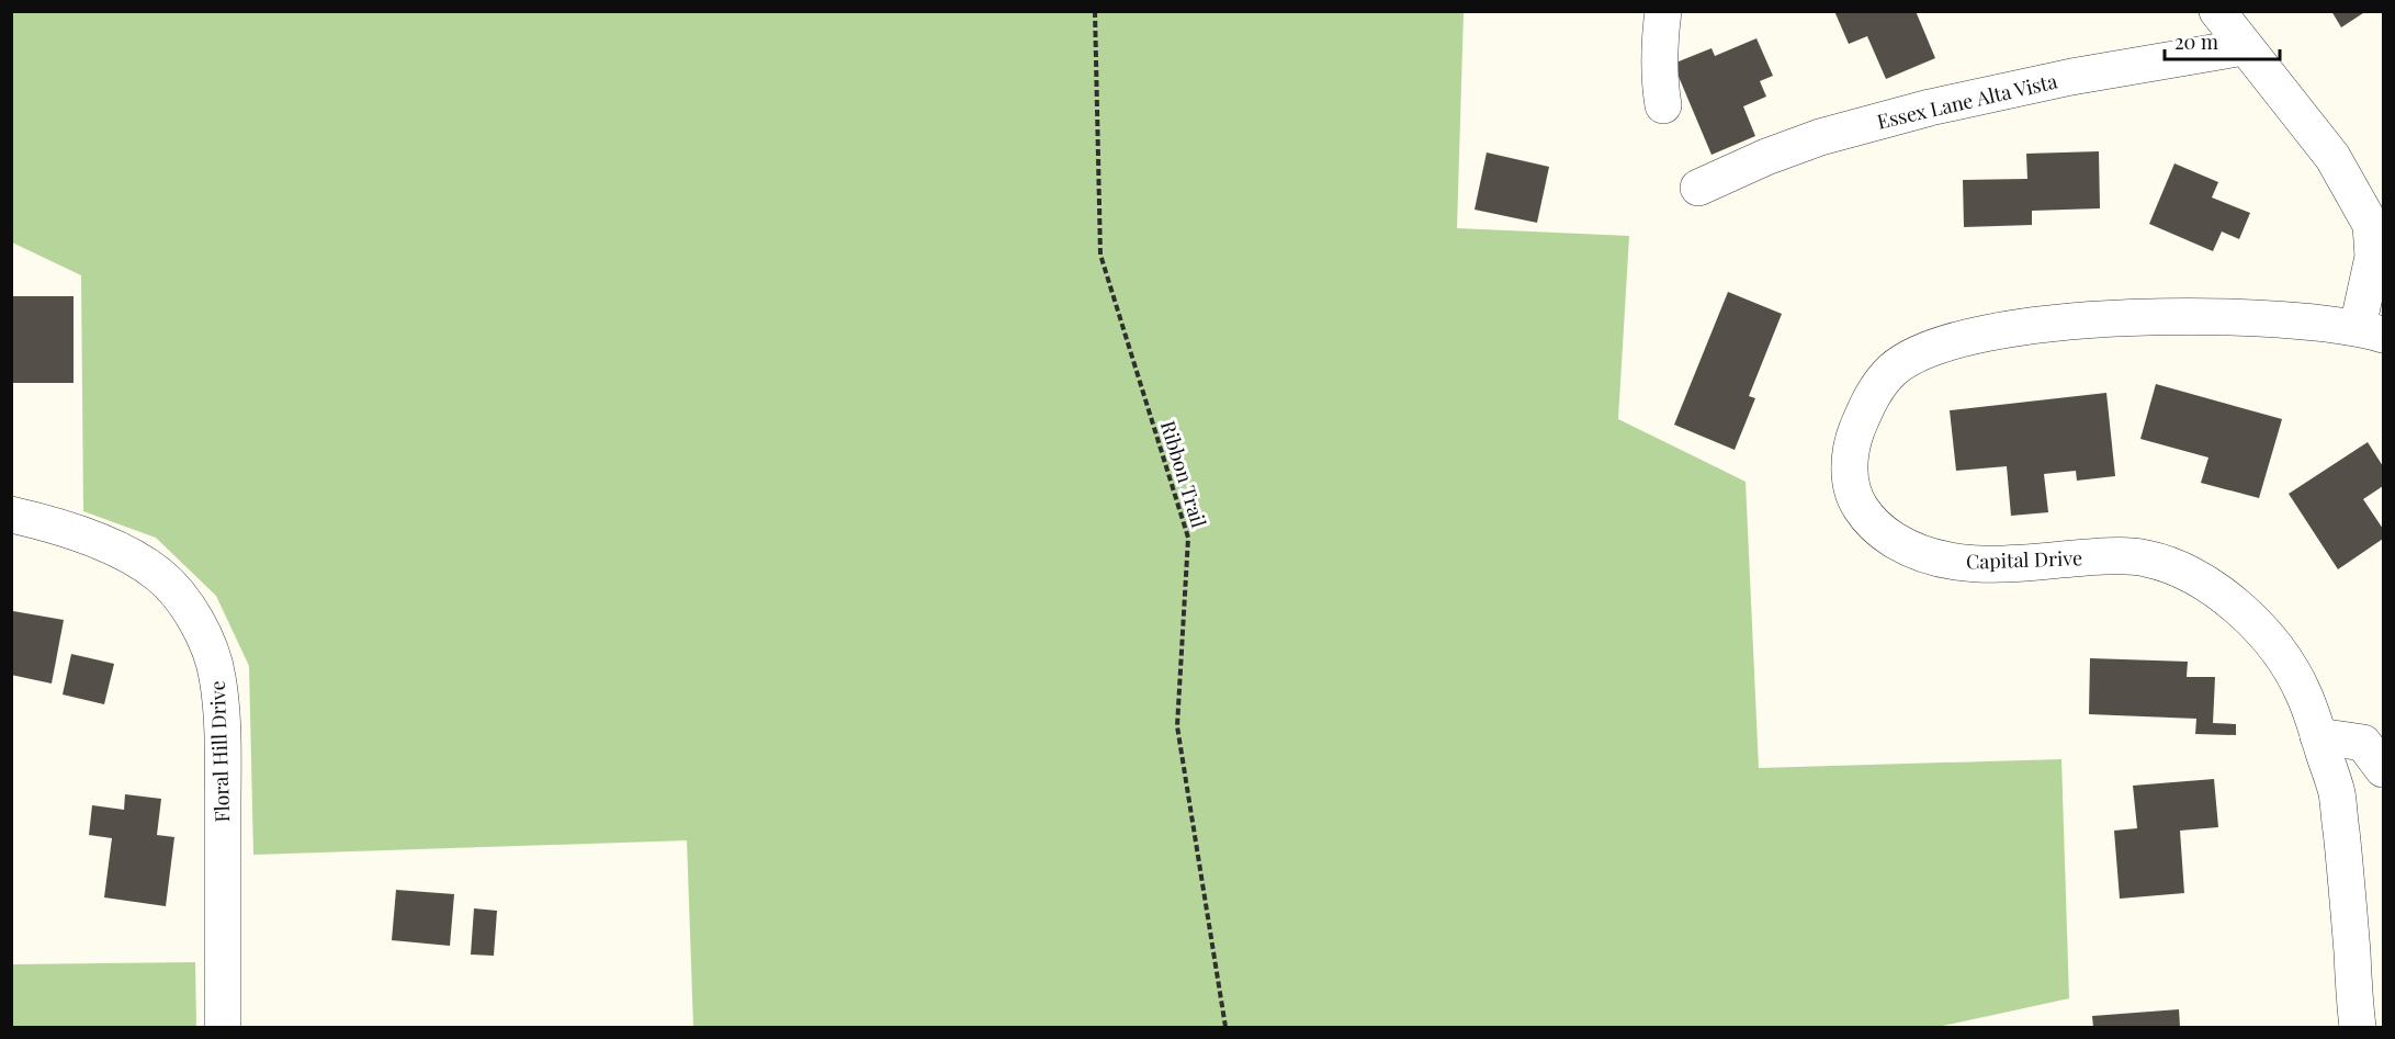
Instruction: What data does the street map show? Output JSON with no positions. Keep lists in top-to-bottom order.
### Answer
{
  "streets": {
    "street": ["Essex Lane Alta Vista", "Capital Drive", "Floral Hill Drive"],
    "path": ["Ribbon Trail"]
  },
  "scale_bar": "20 m"
}
